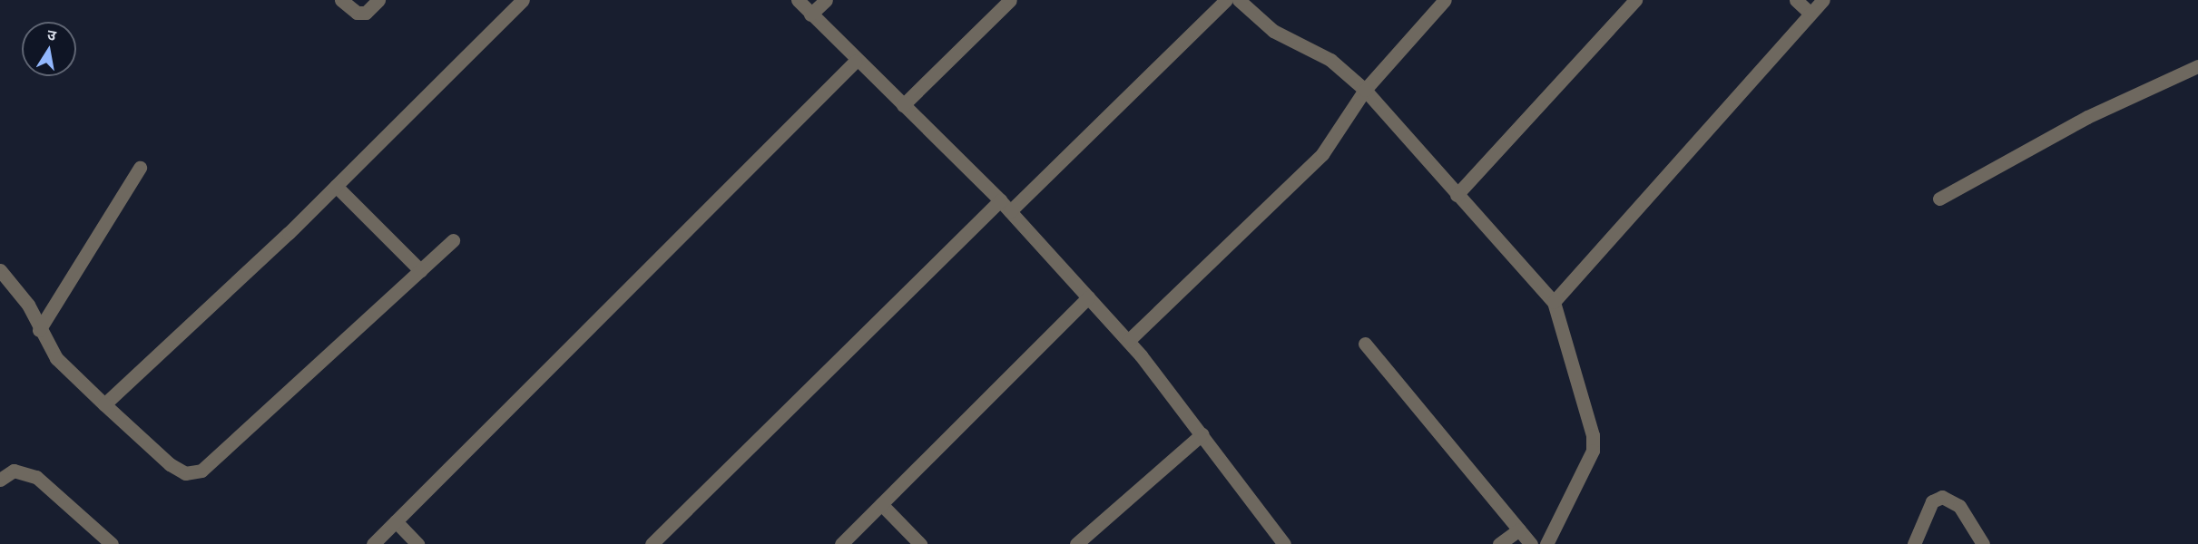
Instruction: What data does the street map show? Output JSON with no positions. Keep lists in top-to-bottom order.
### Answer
{
  "north": "top"
}
